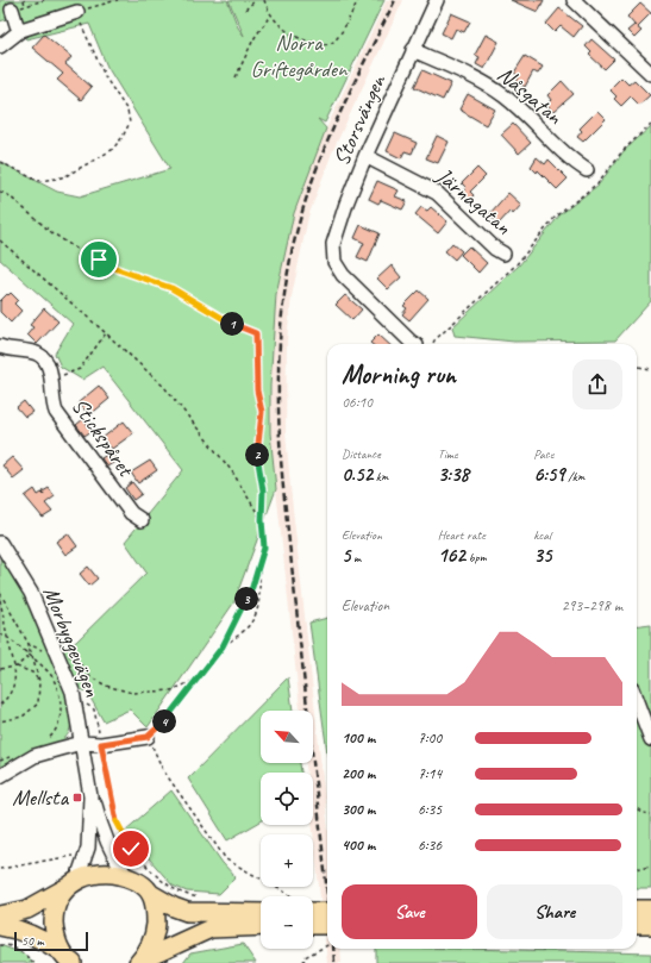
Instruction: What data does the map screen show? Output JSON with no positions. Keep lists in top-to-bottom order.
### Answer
{
  "streets": {
    "street": [
      "Nåsgatan",
      "Storsvängen",
      "Järnagatan",
      "Stickspåret",
      "Morbyggevägen"
    ]
  },
  "crossings": [
    ["Nåsgatan", "Storsvängen"],
    ["Storsvängen", "Järnagatan"]
  ],
  "parks": ["Norra Griftegården"],
  "places": {
    "transit": ["Mellsta"]
  },
  "scale_bar": "50 m",
  "north": "top left",
  "page": {
    "pins": [
      "1",
      "2",
      "3",
      "4"
    ],
    "heading": ["Morning run", "06:10"],
    "stats": [
      ["Distance", "0.52 km"],
      ["Time", "3:38"],
      ["Pace", "6:59 /km"],
      ["Elevation", "5 m"],
      ["Heart rate", "162 bpm"],
      ["kcal", "35"]
    ],
    "chart": ["Elevation", "293–298 m"],
    "map_buttons": ["+", "−"],
    "list": [
      {
        "name": "100 m",
        "note": "7:00"
      },
      {
        "name": "200 m",
        "note": "7:14"
      },
      {
        "name": "300 m",
        "note": "6:35"
      },
      {
        "name": "400 m",
        "note": "6:36"
      }
    ],
    "buttons": ["Save", "Share"],
    "scale": "50 m"
  }
}
